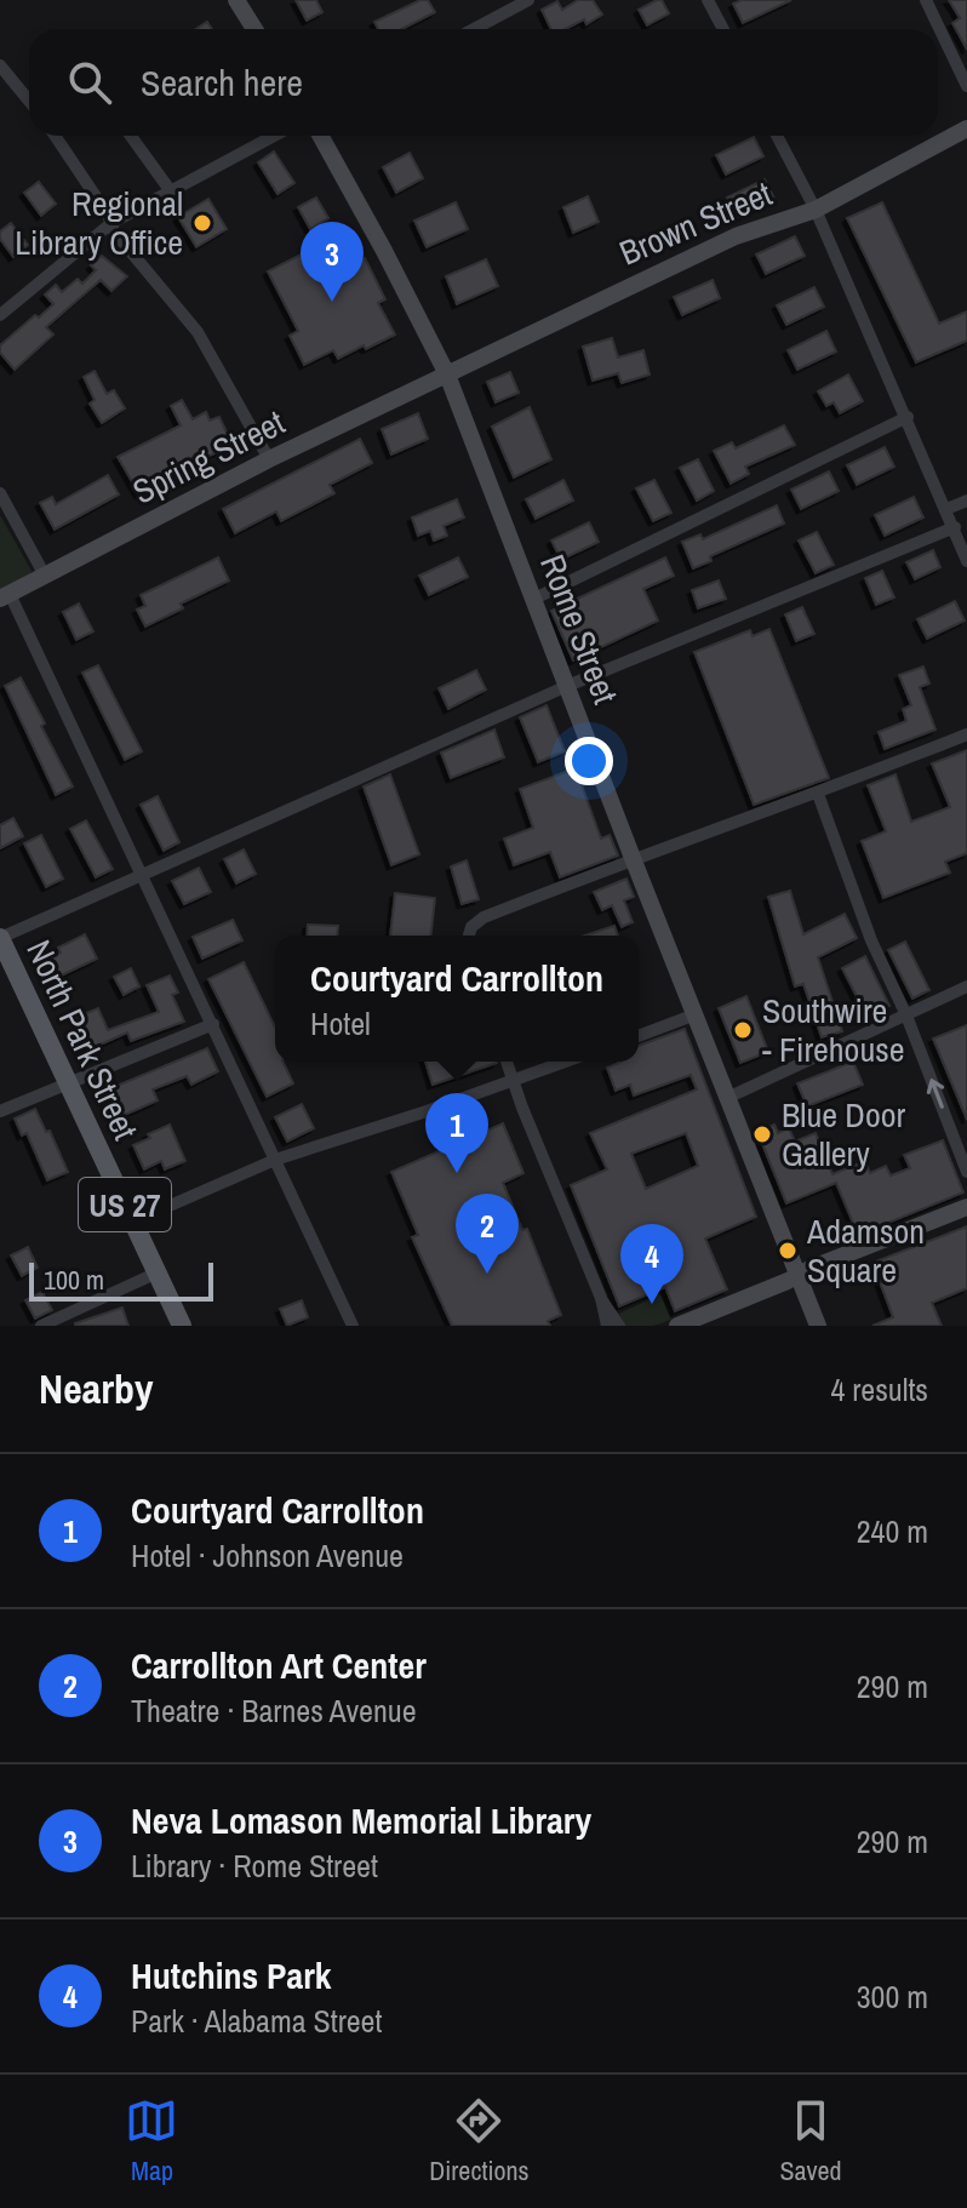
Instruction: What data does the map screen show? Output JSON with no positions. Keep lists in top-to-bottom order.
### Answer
{
  "streets": {
    "main road": ["North Park Street", "US 27"],
    "street": ["Brown Street", "Spring Street", "Rome Street"]
  },
  "crossings": [
    ["Brown Street", "Spring Street"],
    ["Brown Street", "Rome Street"],
    ["Spring Street", "Rome Street"]
  ],
  "places": [
    "Regional Library Office",
    "Southwire - Firehouse",
    "Blue Door Gallery",
    "Adamson Square"
  ],
  "scale_bar": "100 m",
  "page": {
    "search": "Search here",
    "pins": [
      "3",
      "1",
      "2",
      "4"
    ],
    "popup": ["Courtyard Carrollton", "Hotel"],
    "scale": "100 m",
    "heading": ["Nearby", "4 results"],
    "list": [
      {
        "mark": "1",
        "name": "Courtyard Carrollton",
        "note": "Hotel · Johnson Avenue",
        "value": "240 m"
      },
      {
        "mark": "2",
        "name": "Carrollton Art Center",
        "note": "Theatre · Barnes Avenue",
        "value": "290 m"
      },
      {
        "mark": "3",
        "name": "Neva Lomason Memorial Library",
        "note": "Library · Rome Street",
        "value": "290 m"
      },
      {
        "mark": "4",
        "name": "Hutchins Park",
        "note": "Park · Alabama Street",
        "value": "300 m"
      }
    ],
    "nav": ["Map", "Directions", "Saved"]
  }
}
